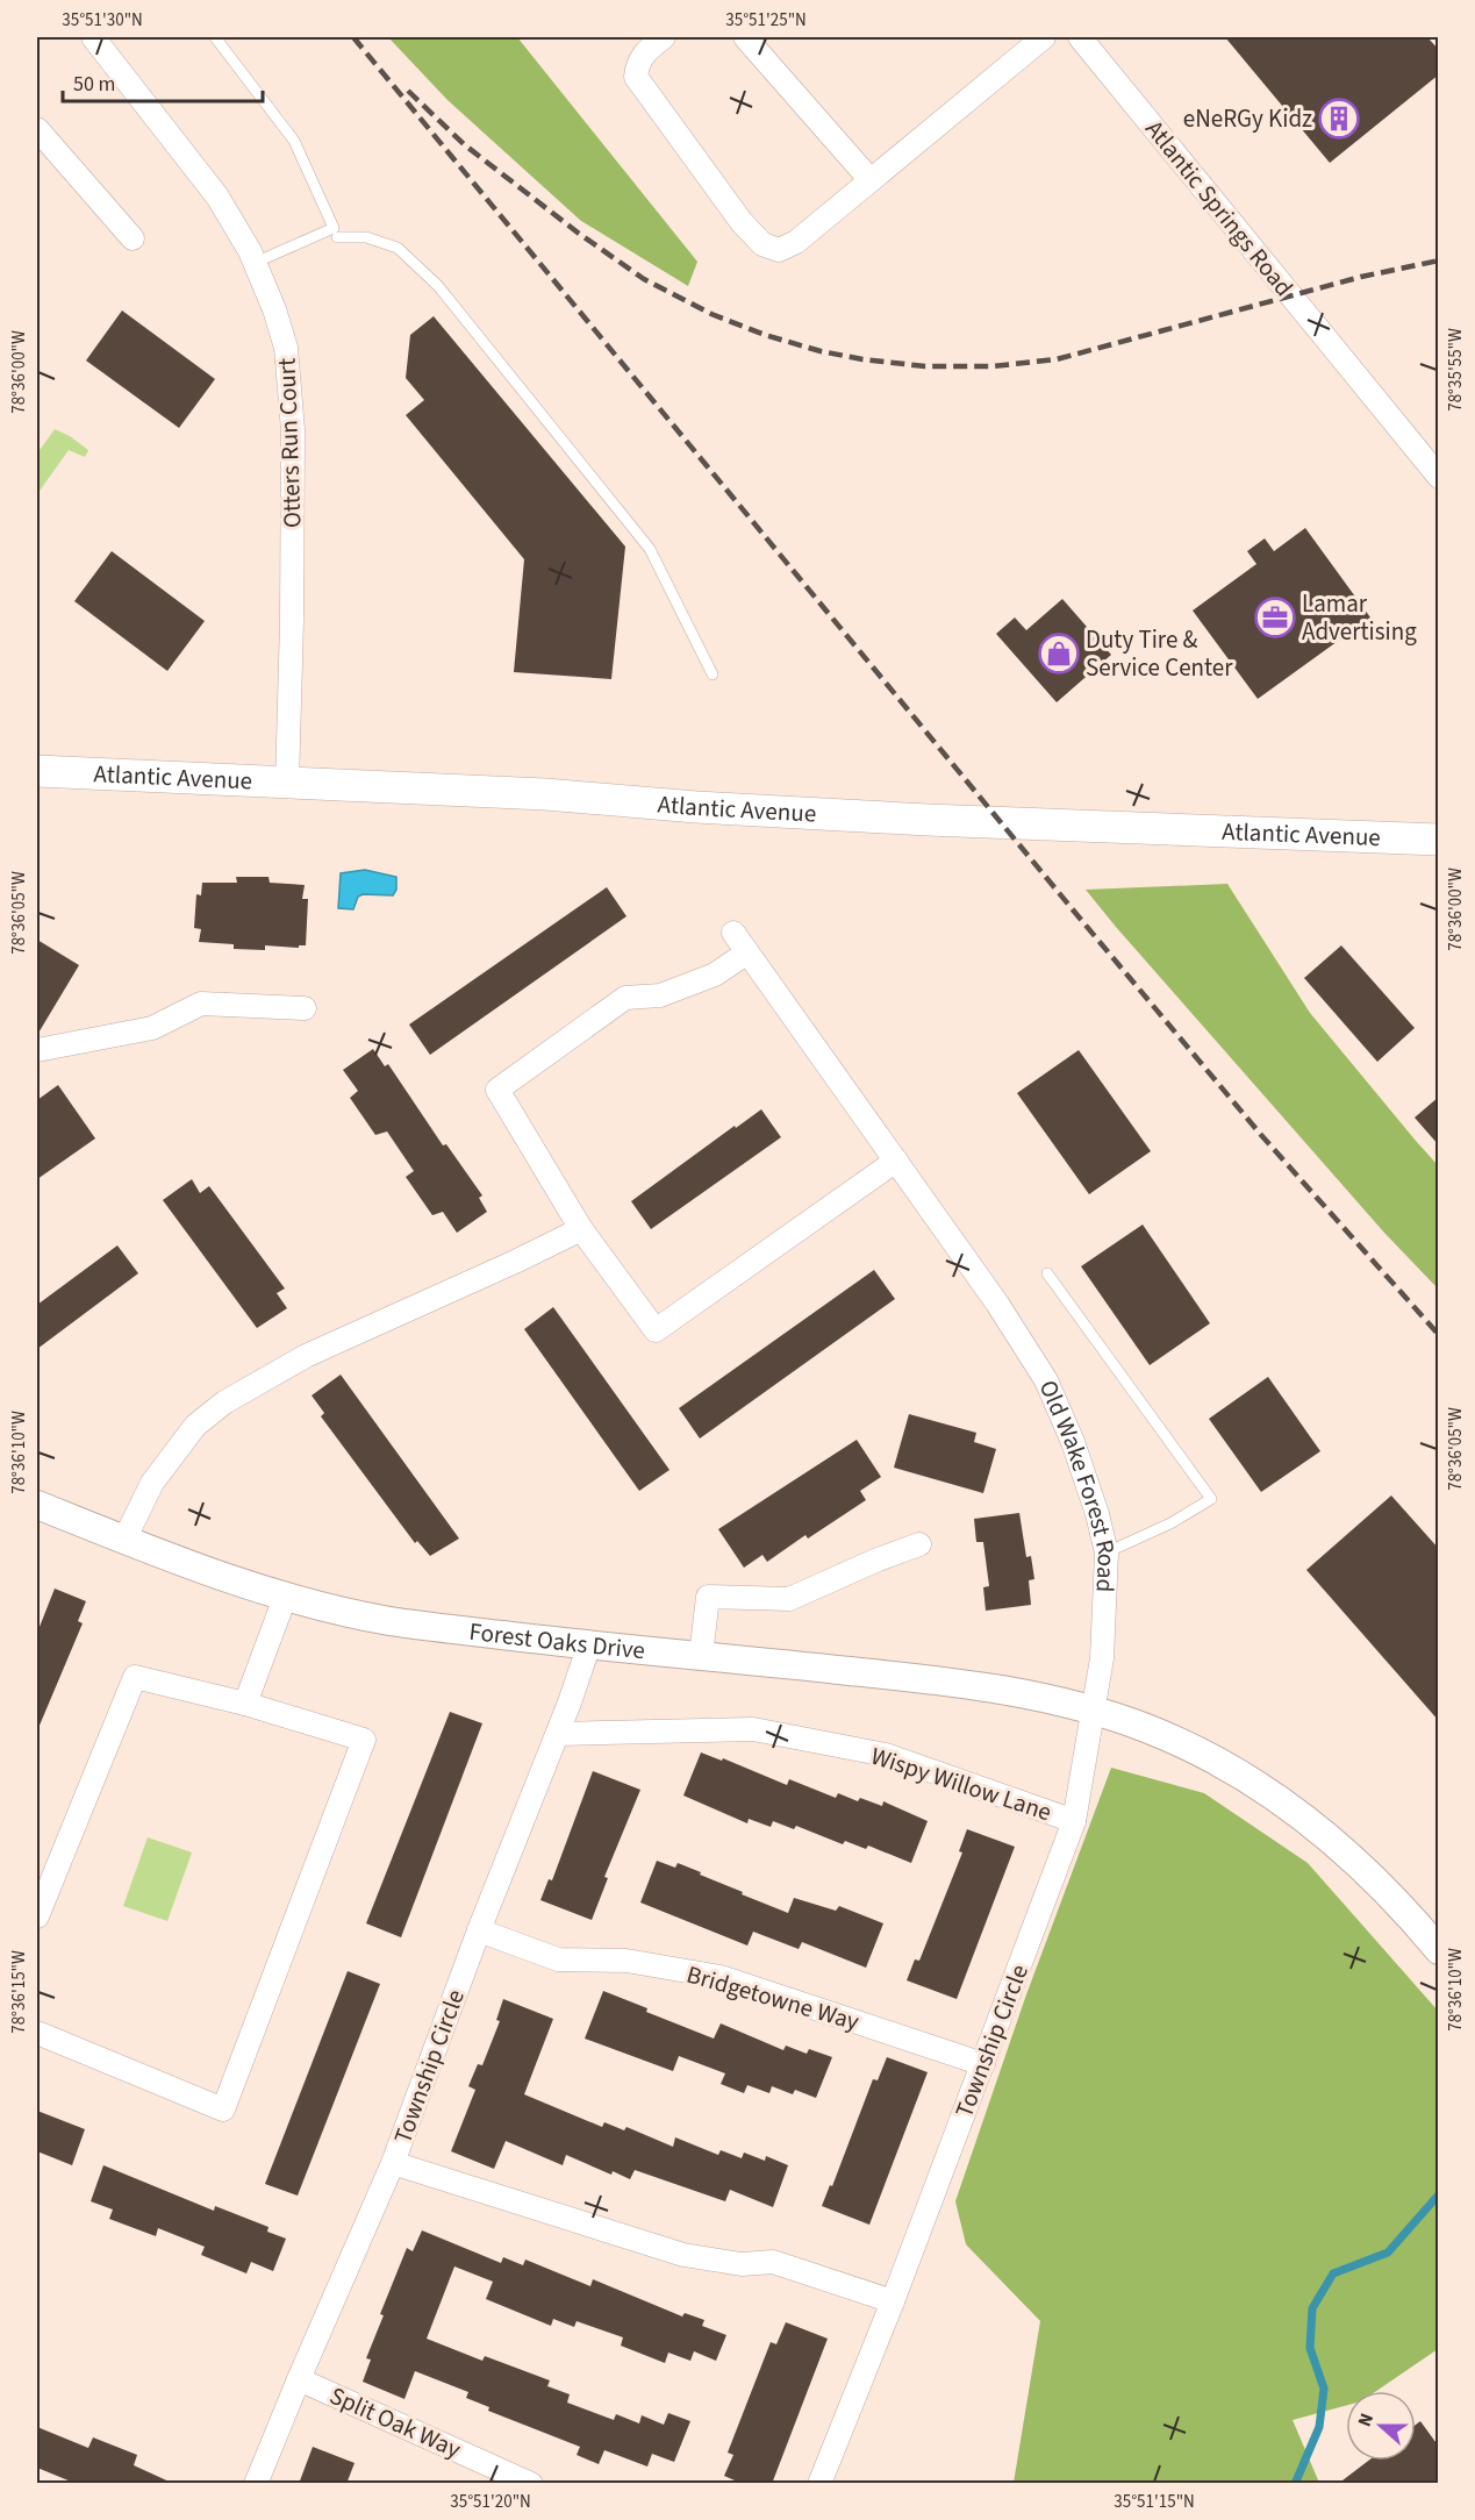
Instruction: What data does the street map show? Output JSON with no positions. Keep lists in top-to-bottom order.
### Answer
{
  "streets": {
    "main road": ["Atlantic Avenue"],
    "street": [
      "Atlantic Springs Road",
      "Otters Run Court",
      "Old Wake Forest Road",
      "Forest Oaks Drive",
      "Wispy Willow Lane",
      "Bridgetowne Way",
      "Township Circle",
      "Split Oak Way"
    ]
  },
  "crossings": [
    ["Otters Run Court", "Atlantic Avenue"],
    ["Old Wake Forest Road", "Forest Oaks Drive"],
    ["Old Wake Forest Road", "Township Circle"],
    ["Forest Oaks Drive", "Township Circle"],
    ["Wispy Willow Lane", "Township Circle"],
    ["Bridgetowne Way", "Township Circle"],
    ["Township Circle", "Split Oak Way"]
  ],
  "places": {
    "building": ["eNeRGy Kidz"],
    "office": ["Lamar Advertising"],
    "shop": ["Duty Tire & Service Center"]
  },
  "scale_bar": "50 m",
  "north": "left",
  "coordinates": [
    "35°51'30\"N",
    "35°51'25\"N",
    "78°35'55\"W",
    "78°36'00\"W",
    "78°36'05\"W",
    "78°36'10\"W",
    "78°36'15\"W",
    "35°51'20\"N",
    "35°51'15\"N"
  ]
}
